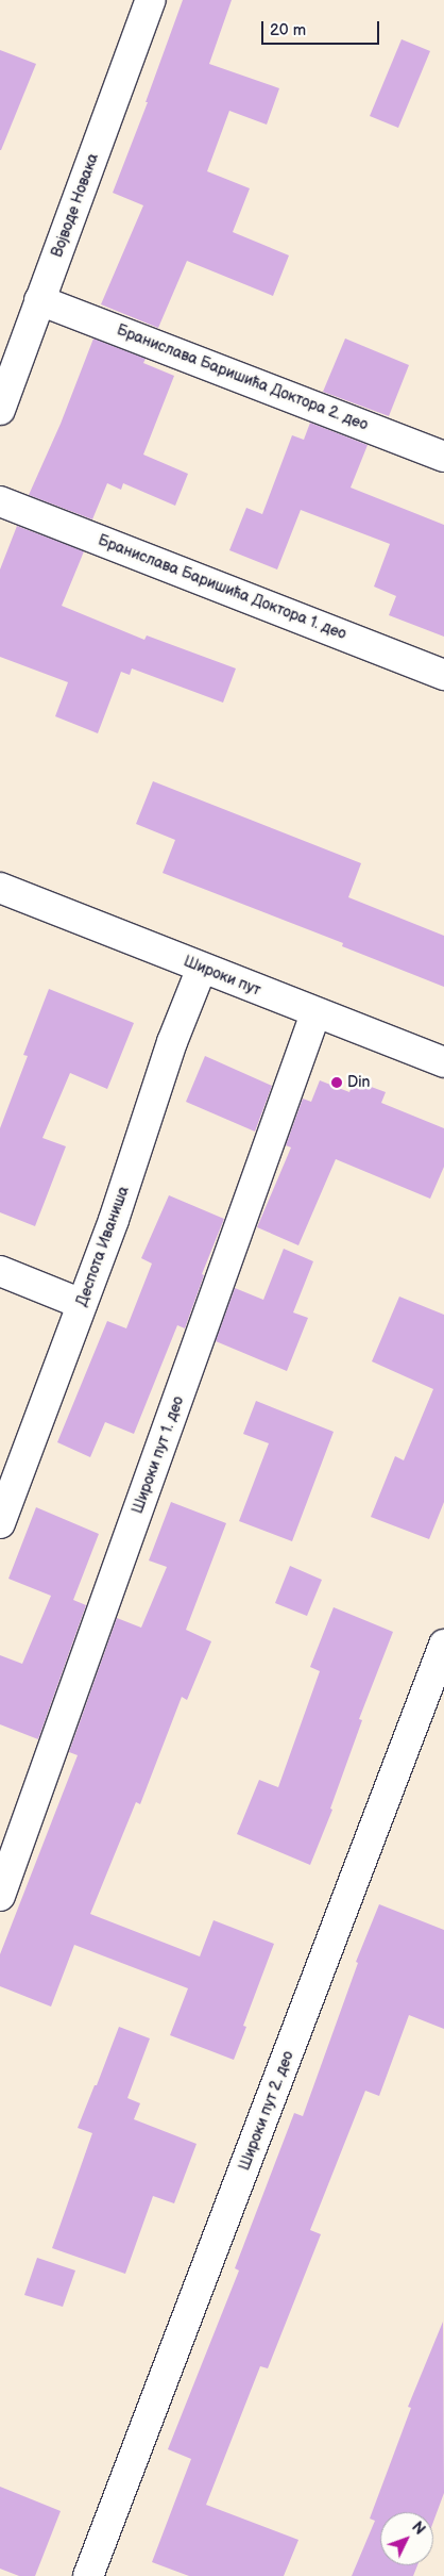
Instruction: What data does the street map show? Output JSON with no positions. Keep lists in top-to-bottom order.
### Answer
{
  "streets": {
    "street": [
      "Војводе Новака",
      "Бранислава Баришића Доктора 2. део",
      "Бранислава Баришића Доктора 1. део",
      "Широки пут",
      "Деспота Иваниша",
      "Широки пут 1. део",
      "Широки пут 2. део"
    ]
  },
  "crossings": [
    ["Војводе Новака", "Бранислава Баришића Доктора 2. део"],
    ["Широки пут", "Деспота Иваниша"],
    ["Широки пут", "Широки пут 1. део"]
  ],
  "places": ["Din"],
  "scale_bar": "20 m",
  "north": "top right"
}
